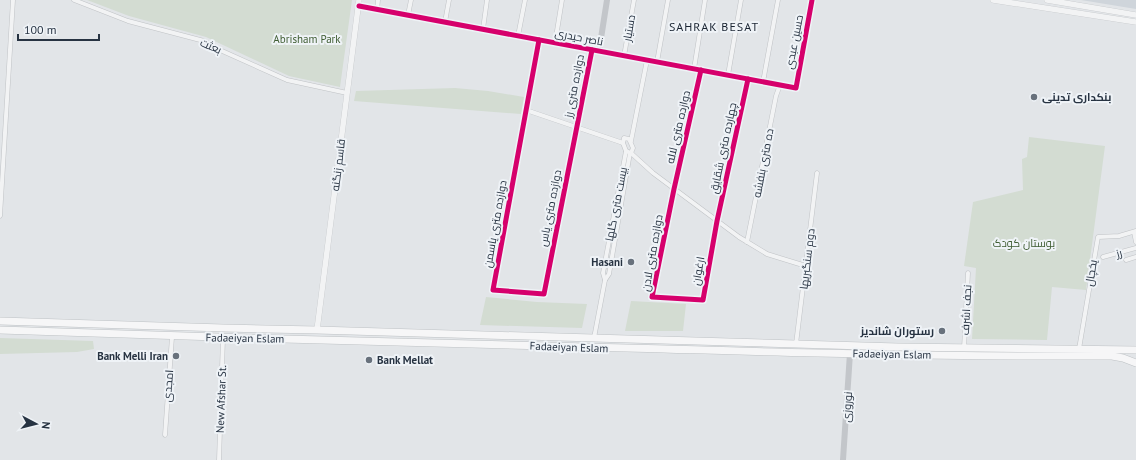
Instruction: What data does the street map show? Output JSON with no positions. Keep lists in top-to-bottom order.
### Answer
{
  "streets": {
    "main road": ["Fadaeiyan Eslam", "نوروزی"],
    "street": [
      "دستیار",
      "ناصر حیدری",
      "حسین عبدی",
      "بعثت",
      "دوازده متری رز",
      "دوازده متری لاله",
      "چهارده متری شقایق",
      "ده متری بنفشه",
      "قاسم زنگنه",
      "بیست متری گلها",
      "دوازده متری یاس",
      "دوازده متری یاسمن",
      "دوازده متری لادن",
      "رز",
      "دوم سنگبریها",
      "ارغوان",
      "یخچال",
      "نجف اشرف",
      "امجدی",
      "New Afshar St."
    ]
  },
  "crossings": [
    ["دستیار", "ناصر حیدری"],
    ["ناصر حیدری", "حسین عبدی"],
    ["ناصر حیدری", "دوازده متری رز"],
    ["ناصر حیدری", "دوازده متری لاله"],
    ["ناصر حیدری", "چهارده متری شقایق"],
    ["ناصر حیدری", "ده متری بنفشه"],
    ["ناصر حیدری", "قاسم زنگنه"],
    ["بعثت", "قاسم زنگنه"],
    ["دوازده متری رز", "دوازده متری یاس"],
    ["دوازده متری لاله", "دوازده متری لادن"],
    ["چهارده متری شقایق", "ارغوان"],
    ["قاسم زنگنه", "Fadaeiyan Eslam"],
    ["بیست متری گلها", "Fadaeiyan Eslam"],
    ["دوازده متری یاس", "دوازده متری یاسمن"],
    ["دوازده متری لادن", "ارغوان"],
    ["دوم سنگبریها", "Fadaeiyan Eslam"],
    ["یخچال", "Fadaeiyan Eslam"],
    ["نجف اشرف", "Fadaeiyan Eslam"],
    ["Fadaeiyan Eslam", "امجدی"],
    ["Fadaeiyan Eslam", "New Afshar St."],
    ["Fadaeiyan Eslam", "نوروزی"]
  ],
  "districts": ["SAHRAK BESAT"],
  "parks": ["Abrisham Park", "بوستان کودک"],
  "places": [
    "بنکداری تدینی",
    "Hasani",
    "رستوران شاندیز",
    "Bank Melli Iran",
    "Bank Mellat"
  ],
  "scale_bar": "100 m",
  "north": "right"
}
